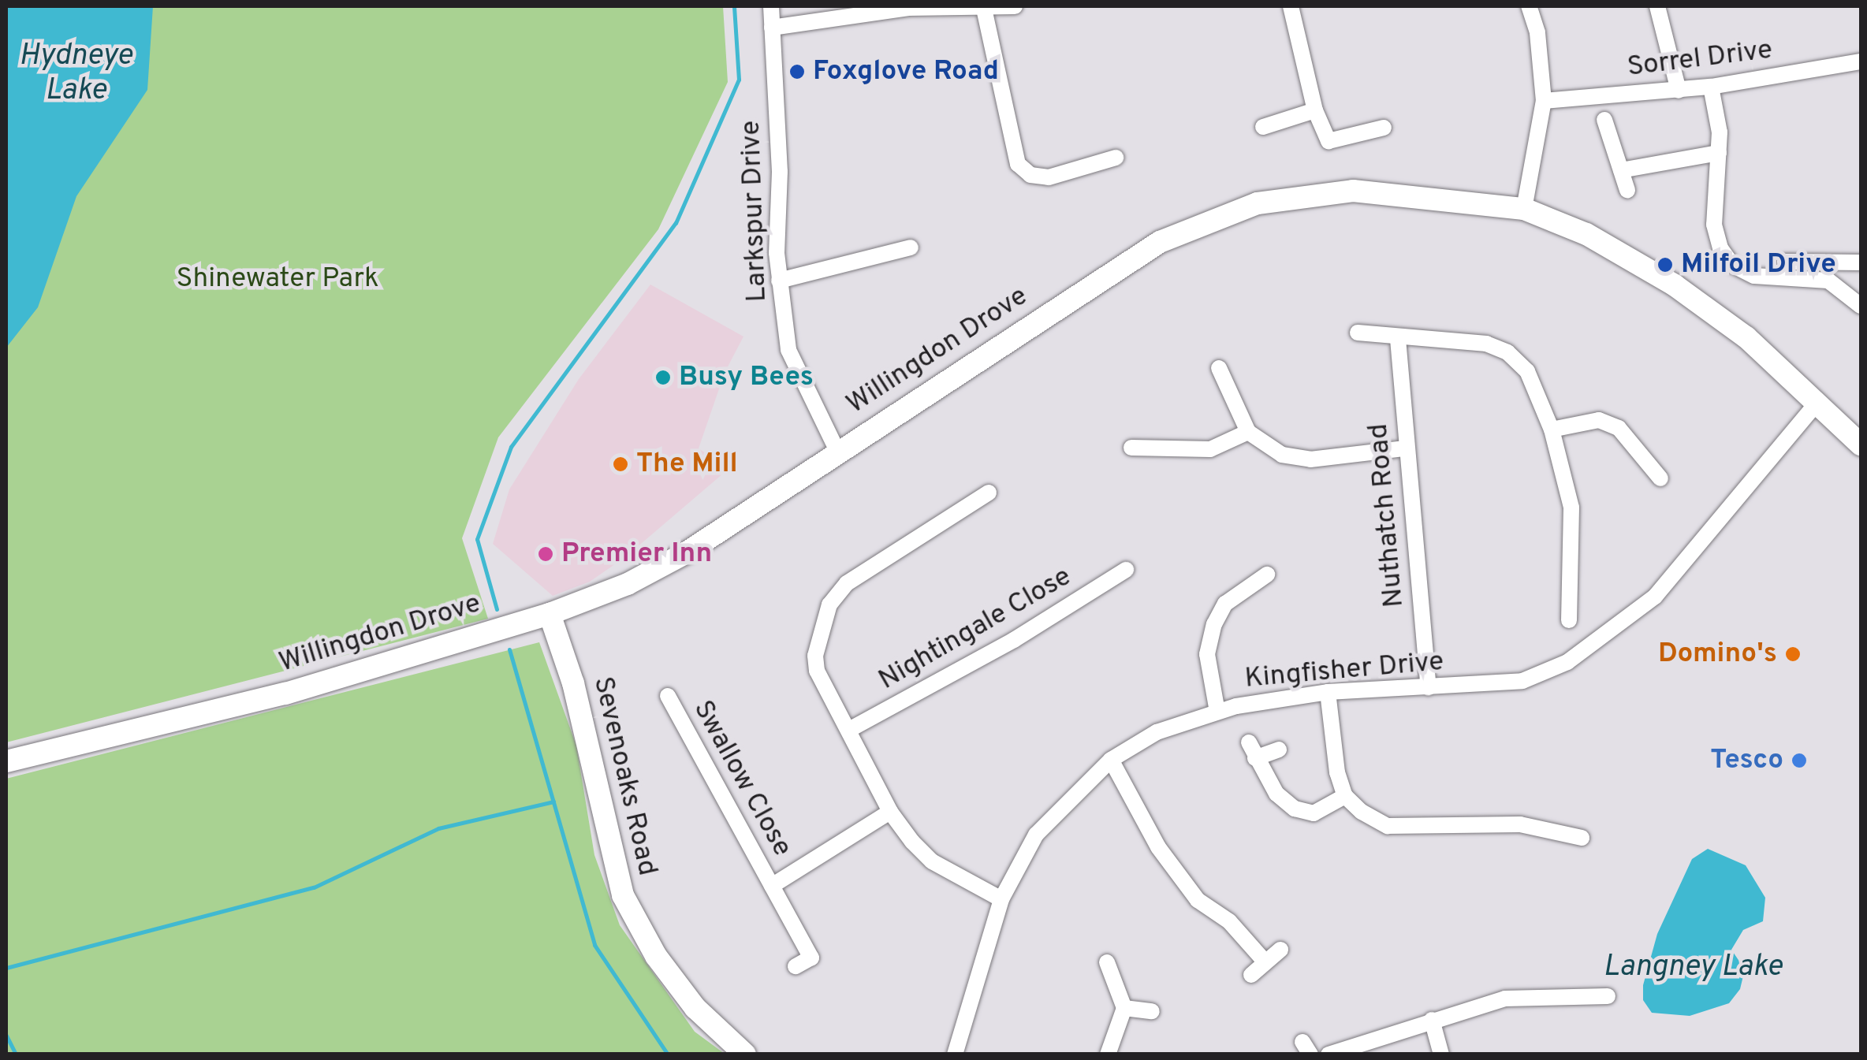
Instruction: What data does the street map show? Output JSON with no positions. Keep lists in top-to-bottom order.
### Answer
{
  "streets": {
    "main road": ["Willingdon Drove", "Sevenoaks Road"],
    "street": [
      "Sorrel Drive",
      "Larkspur Drive",
      "Nuthatch Road",
      "Nightingale Close",
      "Kingfisher Drive",
      "Swallow Close"
    ]
  },
  "crossings": [
    ["Larkspur Drive", "Willingdon Drove"],
    ["Willingdon Drove", "Kingfisher Drive"],
    ["Willingdon Drove", "Sevenoaks Road"],
    ["Nuthatch Road", "Kingfisher Drive"]
  ],
  "water": ["Hydneye Lake", "Langney Lake"],
  "parks": ["Shinewater Park"],
  "places": [
    "Foxglove Road",
    "Milfoil Drive",
    "Busy Bees",
    "The Mill",
    "Premier Inn",
    "Domino's",
    "Tesco"
  ]
}
